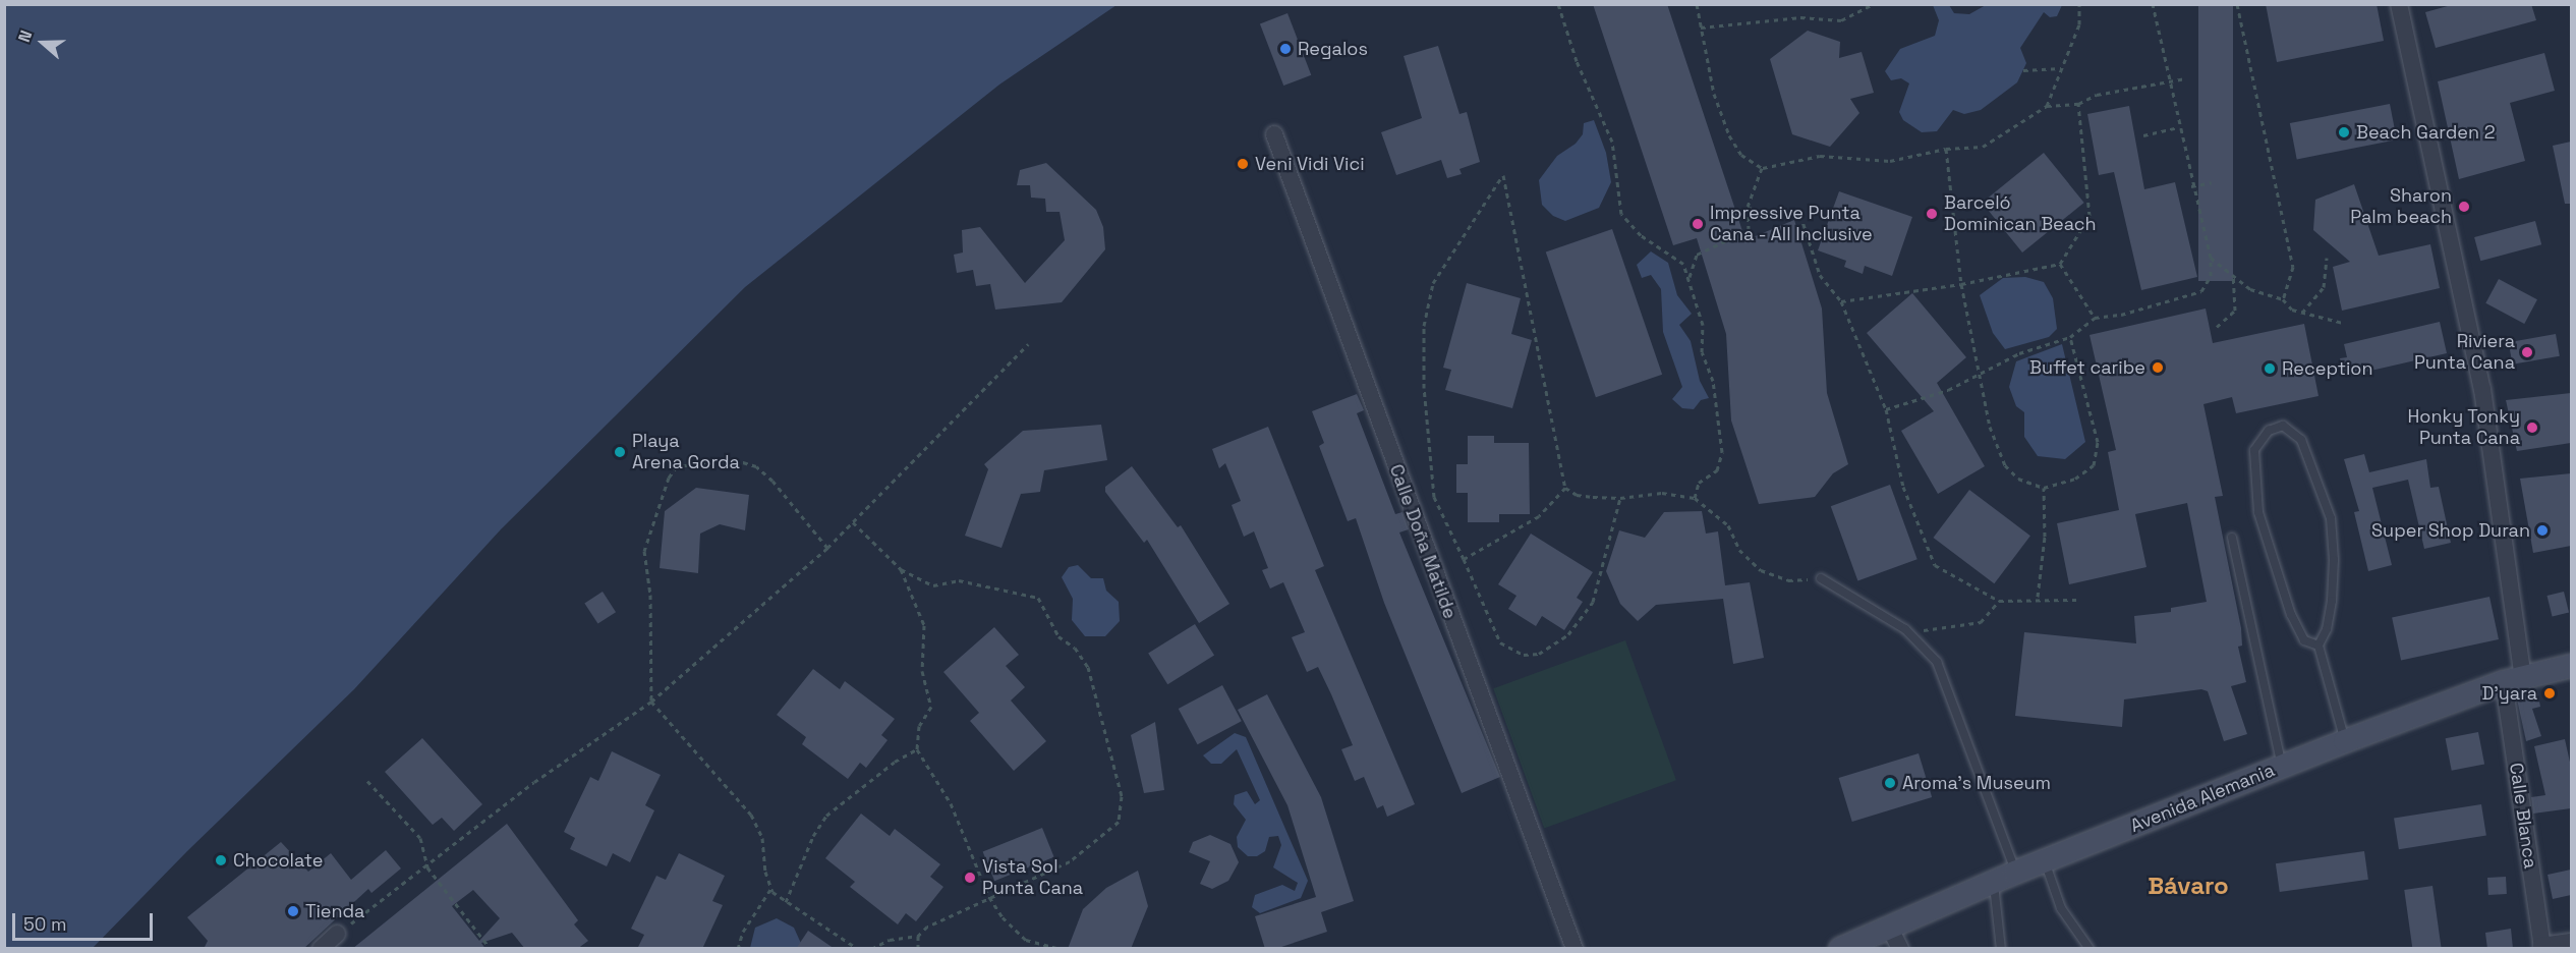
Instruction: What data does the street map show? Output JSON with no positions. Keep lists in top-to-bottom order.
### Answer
{
  "streets": {
    "street": ["Calle Doña Matilde", "Avenida Alemania", "Calle Blanca"]
  },
  "crossings": [
    ["Avenida Alemania", "Calle Blanca"]
  ],
  "districts": ["Bávaro"],
  "places": [
    "Regalos",
    "Beach Garden 2",
    "Veni Vidi Vici",
    "Sharon Palm beach",
    "Barceló Dominican Beach",
    "Impressive Punta Cana - All Inclusive",
    "Riviera Punta Cana",
    "Buffet caribe",
    "Reception",
    "Honky Tonky Punta Cana",
    "Playa Arena Gorda",
    "Super Shop Duran",
    "D'yara",
    "Aroma's Museum",
    "Chocolate",
    "Vista Sol Punta Cana",
    "Tienda"
  ],
  "scale_bar": "50 m",
  "north": "left"
}
